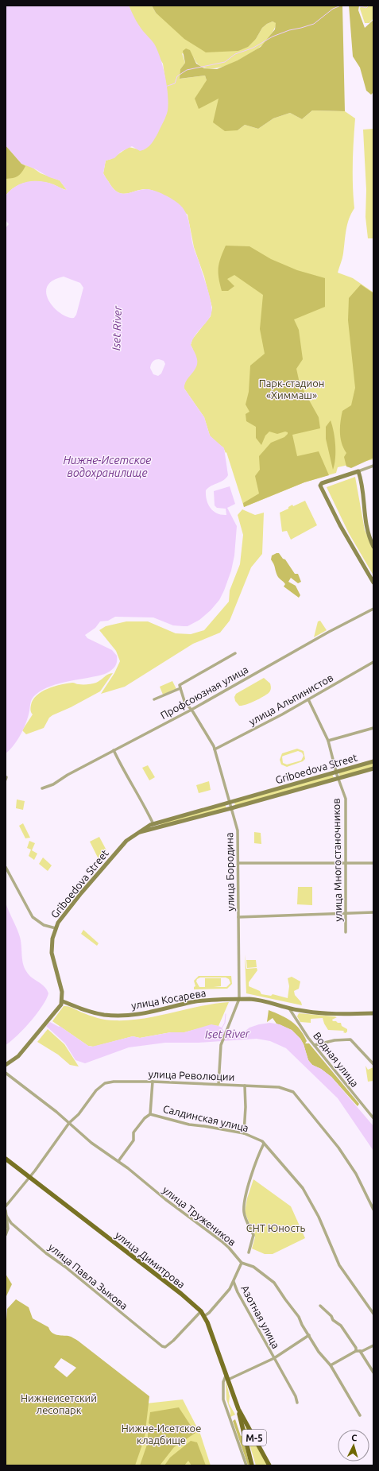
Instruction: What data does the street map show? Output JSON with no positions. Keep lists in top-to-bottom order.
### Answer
{
  "streets": {
    "main road": [
      "Griboedova Street",
      "улица Косарева",
      "улица Димитрова",
      "М-5"
    ],
    "street": [
      "Профсоюзная улица",
      "улица Альпинистов",
      "улица Многостаночников",
      "улица Бородина",
      "Водная улица",
      "улица Революции",
      "Салдинская улица",
      "улица Тружеников",
      "улица Павла Зыкова",
      "Азотная улица"
    ]
  },
  "crossings": [
    ["Профсоюзная улица", "улица Бородина"],
    ["улица Альпинистов", "улица Многостаночников"],
    ["улица Альпинистов", "улица Бородина"],
    ["Griboedova Street", "улица Многостаночников"],
    ["Griboedova Street", "улица Бородина"],
    ["Griboedova Street", "улица Косарева"],
    ["улица Бородина", "улица Косарева"],
    ["улица Бородина", "улица Революции"],
    ["улица Косарева", "Водная улица"],
    ["улица Революции", "улица Тружеников"],
    ["улица Революции", "улица Димитрова"],
    ["Салдинская улица", "улица Тружеников"],
    ["улица Тружеников", "Азотная улица"],
    ["улица Димитрова", "улица Павла Зыкова"],
    ["улица Димитрова", "Азотная улица"],
    ["улица Димитрова", "М-5"]
  ],
  "water": ["Iset River", "Нижне-Исетское водохранилище"],
  "parks": [
    "Парк-стадион «Химмаш»",
    "СНТ Юность",
    "Нижнеисетский лесопарк",
    "Нижне-Исетское кладбище"
  ],
  "north": "top"
}
